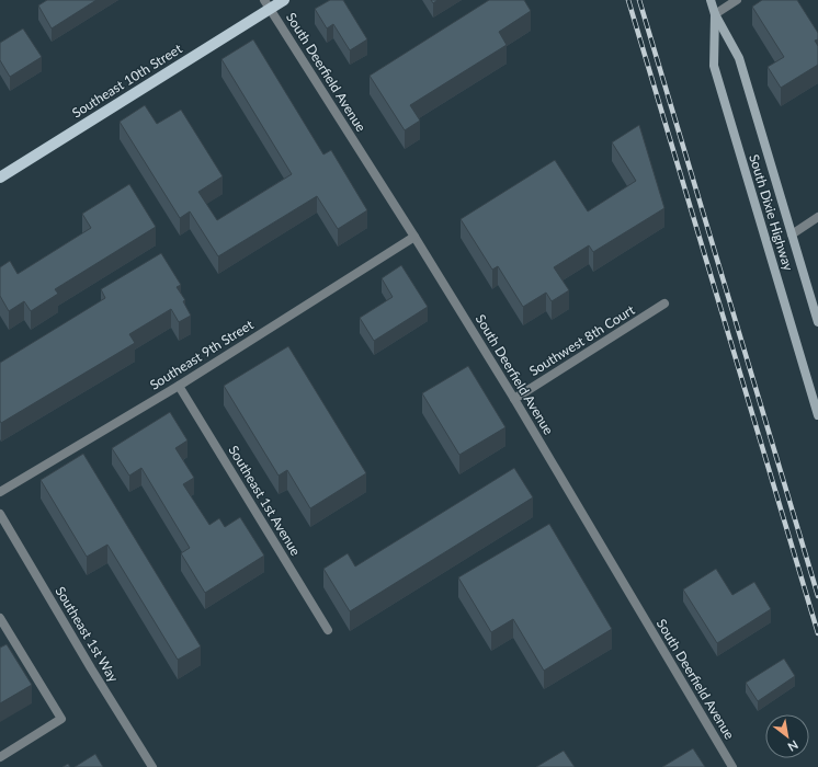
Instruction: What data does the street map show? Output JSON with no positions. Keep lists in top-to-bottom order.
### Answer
{
  "streets": {
    "main road": ["Southeast 10th Street", "South Dixie Highway"],
    "street": [
      "South Deerfield Avenue",
      "Southwest 8th Court",
      "Southeast 9th Street",
      "Southeast 1st Avenue",
      "Southeast 1st Way"
    ]
  },
  "crossings": [
    ["South Deerfield Avenue", "Southeast 10th Street"],
    ["South Deerfield Avenue", "Southwest 8th Court"],
    ["South Deerfield Avenue", "Southeast 9th Street"],
    ["Southeast 9th Street", "Southeast 1st Avenue"]
  ],
  "north": "bottom right"
}
